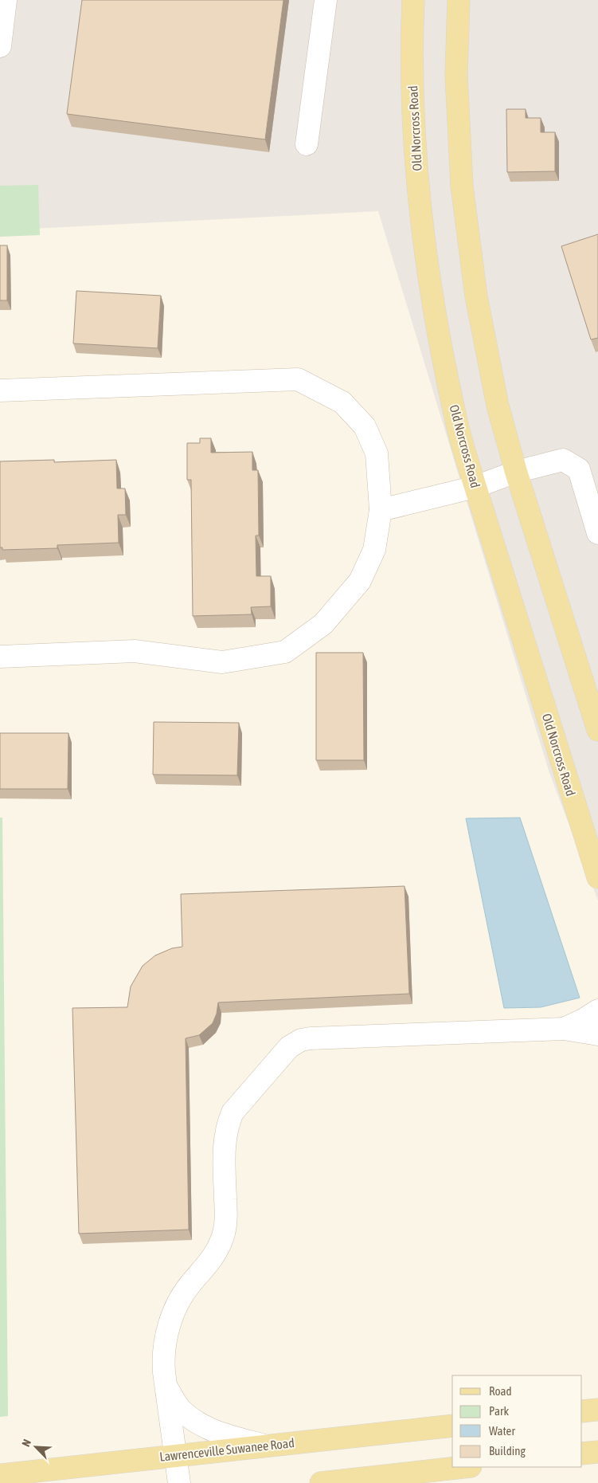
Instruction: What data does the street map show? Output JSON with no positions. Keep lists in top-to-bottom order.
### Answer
{
  "streets": {
    "main road": ["Old Norcross Road", "Lawrenceville Suwanee Road"]
  },
  "legend": [
    "Road",
    "Park",
    "Water",
    "Building"
  ],
  "north": "top left"
}
